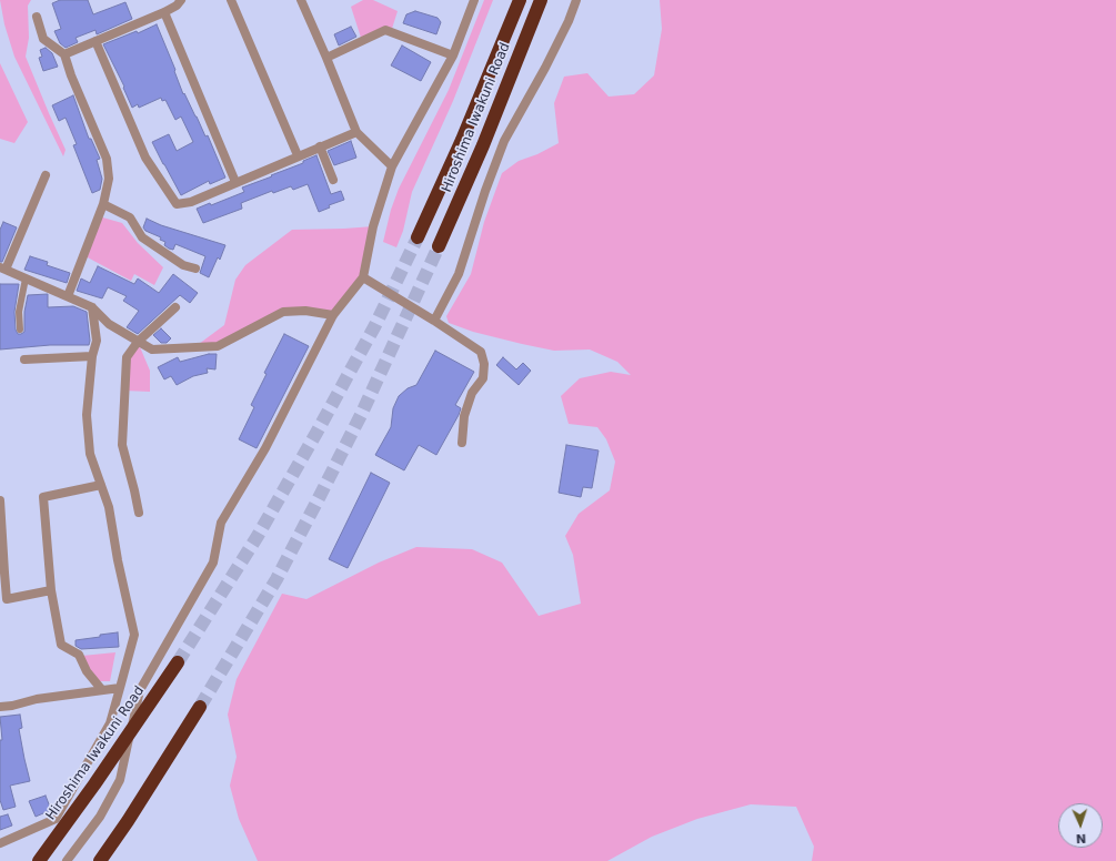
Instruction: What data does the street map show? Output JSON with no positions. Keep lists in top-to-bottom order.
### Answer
{
  "streets": {
    "highway": ["Hiroshima Iwakuni Road"]
  },
  "north": "bottom"
}
